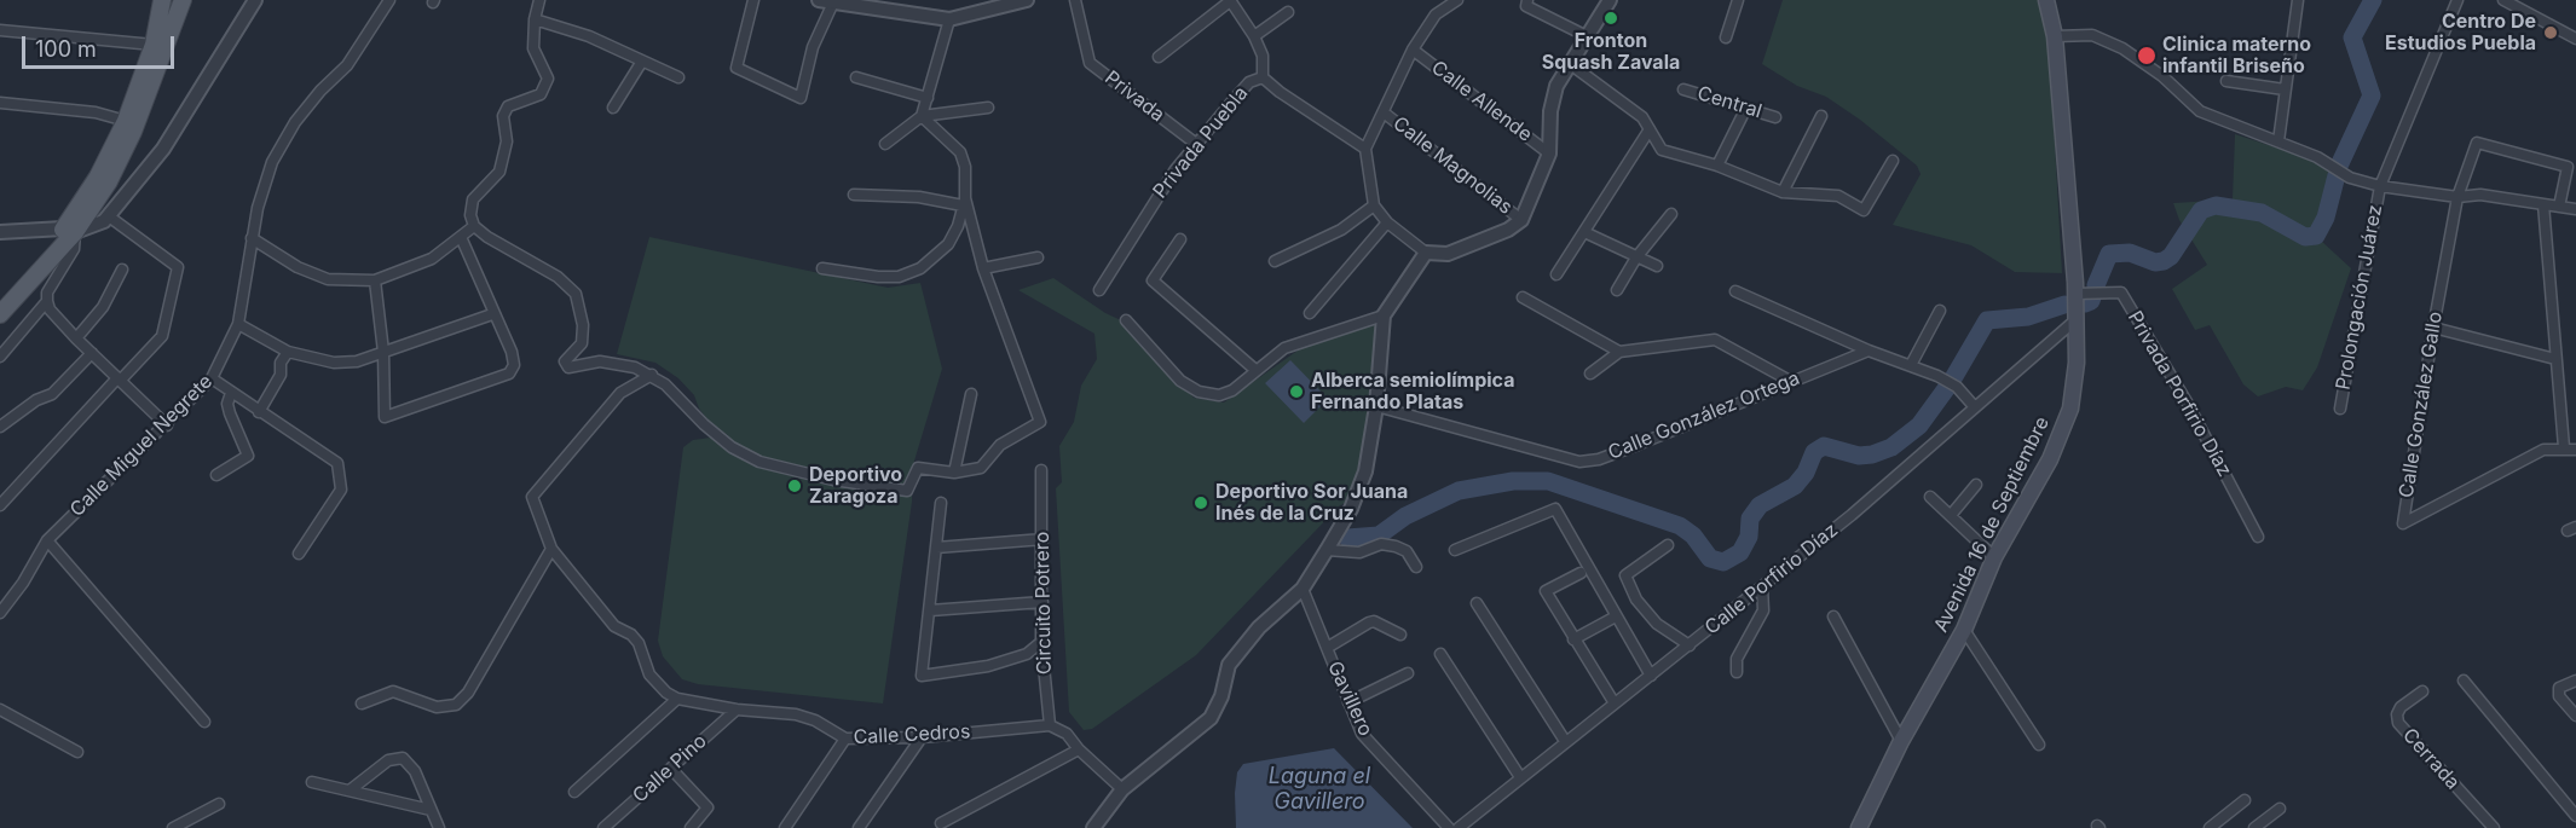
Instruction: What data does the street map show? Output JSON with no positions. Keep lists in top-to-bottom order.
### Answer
{
  "streets": {
    "main road": ["Avenida 16 de Septiembre"],
    "street": [
      "Privada",
      "Calle Allende",
      "Central",
      "Privada Puebla",
      "Calle Magnolias",
      "Prolongación Juárez",
      "Privada Porfirio Díaz",
      "Calle González Gallo",
      "Calle González Ortega",
      "Calle Miguel Negrete",
      "Calle Porfirio Díaz",
      "Circuito Potrero",
      "Gavillero",
      "Calle Cedros",
      "Cerrada",
      "Calle Pino"
    ]
  },
  "crossings": [
    ["Privada", "Privada Puebla"],
    ["Privada Porfirio Díaz", "Avenida 16 de Septiembre"],
    ["Avenida 16 de Septiembre", "Calle Porfirio Díaz"],
    ["Circuito Potrero", "Calle Cedros"],
    ["Calle Cedros", "Calle Pino"]
  ],
  "water": ["Laguna el Gavillero"],
  "places": [
    "Fronton Squash Zavala",
    "Centro De Estudios Puebla",
    "Clinica materno infantil Briseño",
    "Alberca semiolímpica Fernando Platas",
    "Deportivo Zaragoza",
    "Deportivo Sor Juana Inés de la Cruz"
  ],
  "scale_bar": "100 m"
}
